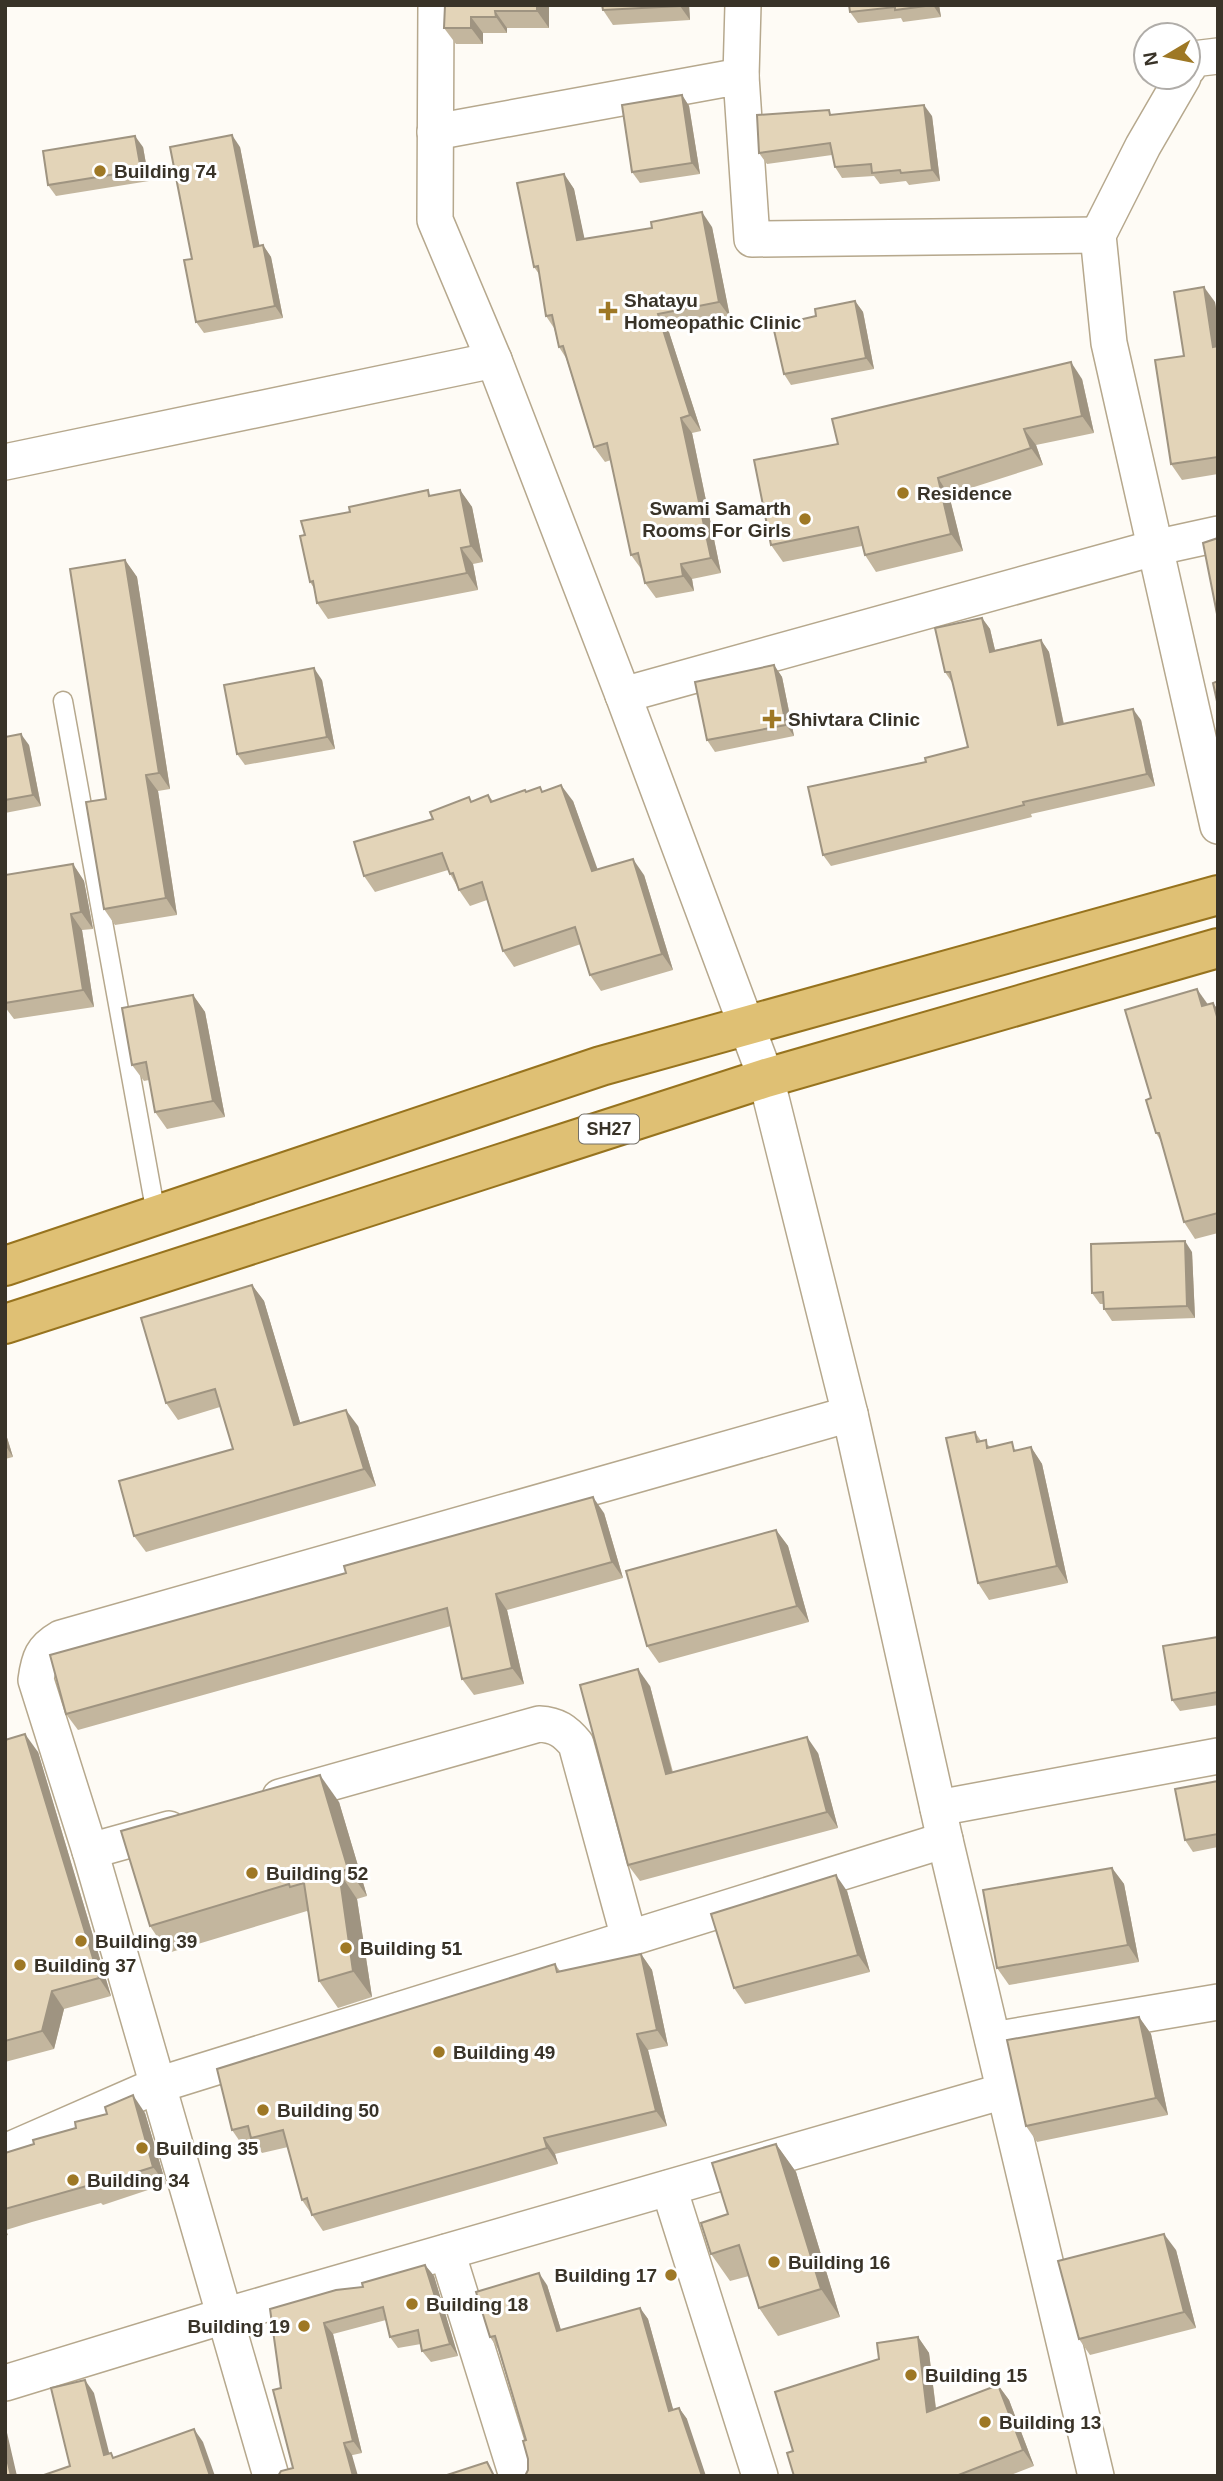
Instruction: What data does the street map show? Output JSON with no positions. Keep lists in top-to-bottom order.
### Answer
{
  "streets": {
    "main road": ["SH27"]
  },
  "places": {
    "other": [
      "Building 74",
      "Residence",
      "Swami Samarth Rooms For Girls",
      "Building 52",
      "Building 39",
      "Building 51",
      "Building 37",
      "Building 49",
      "Building 50",
      "Building 35",
      "Building 34",
      "Building 16",
      "Building 17",
      "Building 18",
      "Building 19",
      "Building 15",
      "Building 13"
    ],
    "health": ["Shatayu Homeopathic Clinic", "Shivtara Clinic"]
  },
  "north": "left"
}
